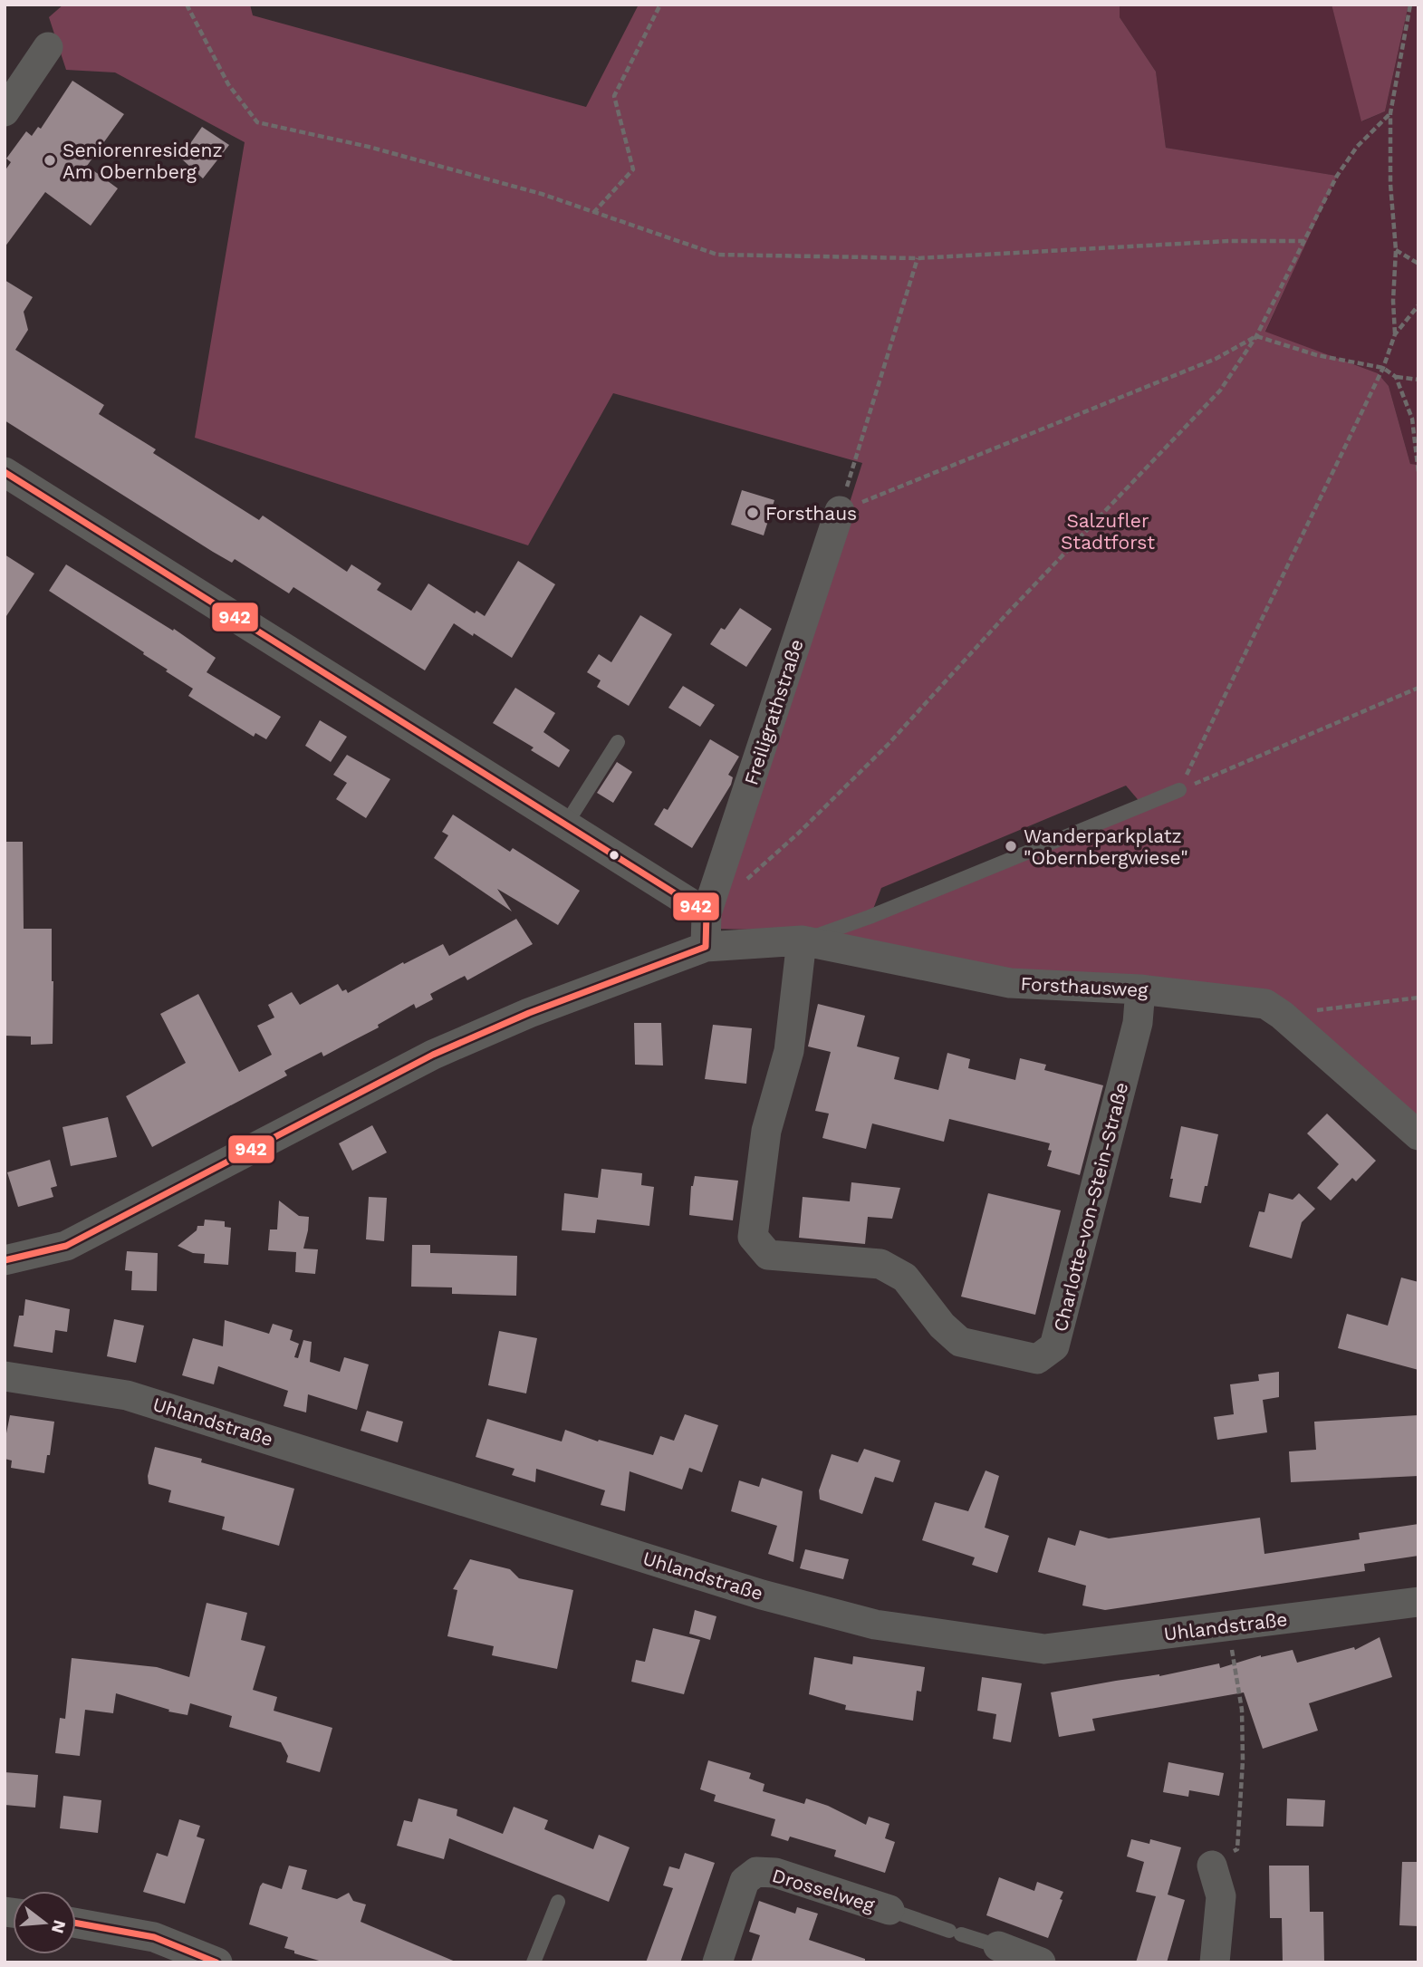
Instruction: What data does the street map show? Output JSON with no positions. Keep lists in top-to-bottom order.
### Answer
{
  "streets": {
    "street": [
      "Freiligrathstraße",
      "Forsthausweg",
      "Charlotte-von-Stein-Straße",
      "Uhlandstraße",
      "Drosselweg"
    ]
  },
  "crossings": [
    ["Freiligrathstraße", "Forsthausweg"],
    ["Forsthausweg", "Charlotte-von-Stein-Straße"]
  ],
  "parks": ["Salzufler Stadtforst"],
  "places": ["Seniorenresidenz Am Obernberg", "Forsthaus", "Wanderparkplatz \"Obernbergwiese\""],
  "lines": ["transit line 942"],
  "north": "right"
}
